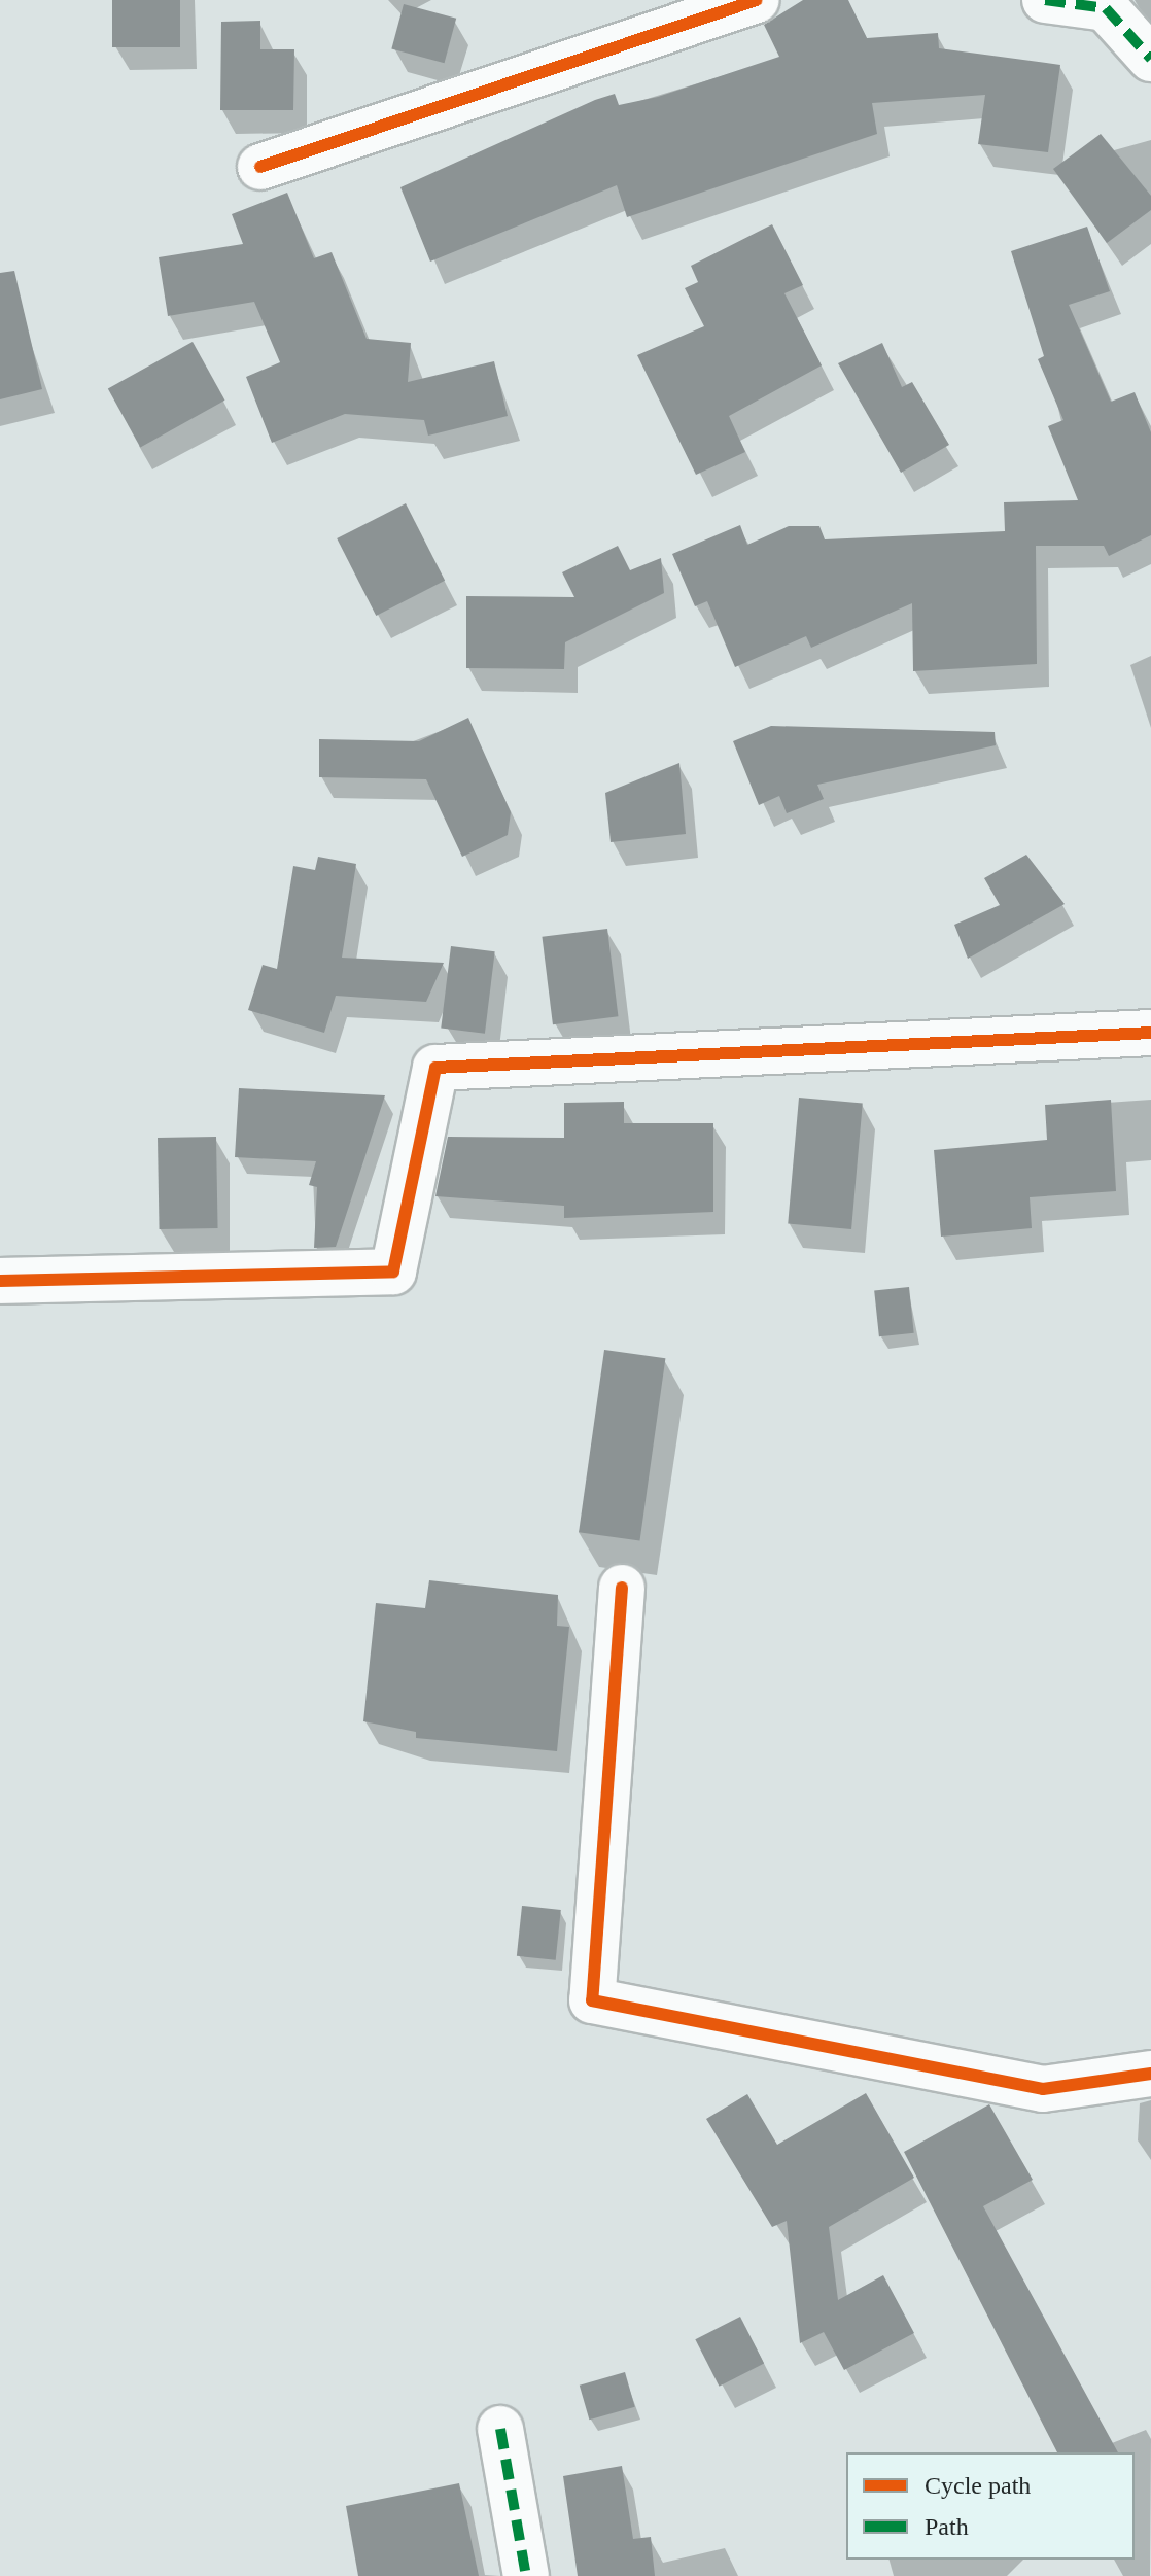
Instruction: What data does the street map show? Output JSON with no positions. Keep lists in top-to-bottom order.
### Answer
{
  "legend": ["Cycle path", "Path"]
}
